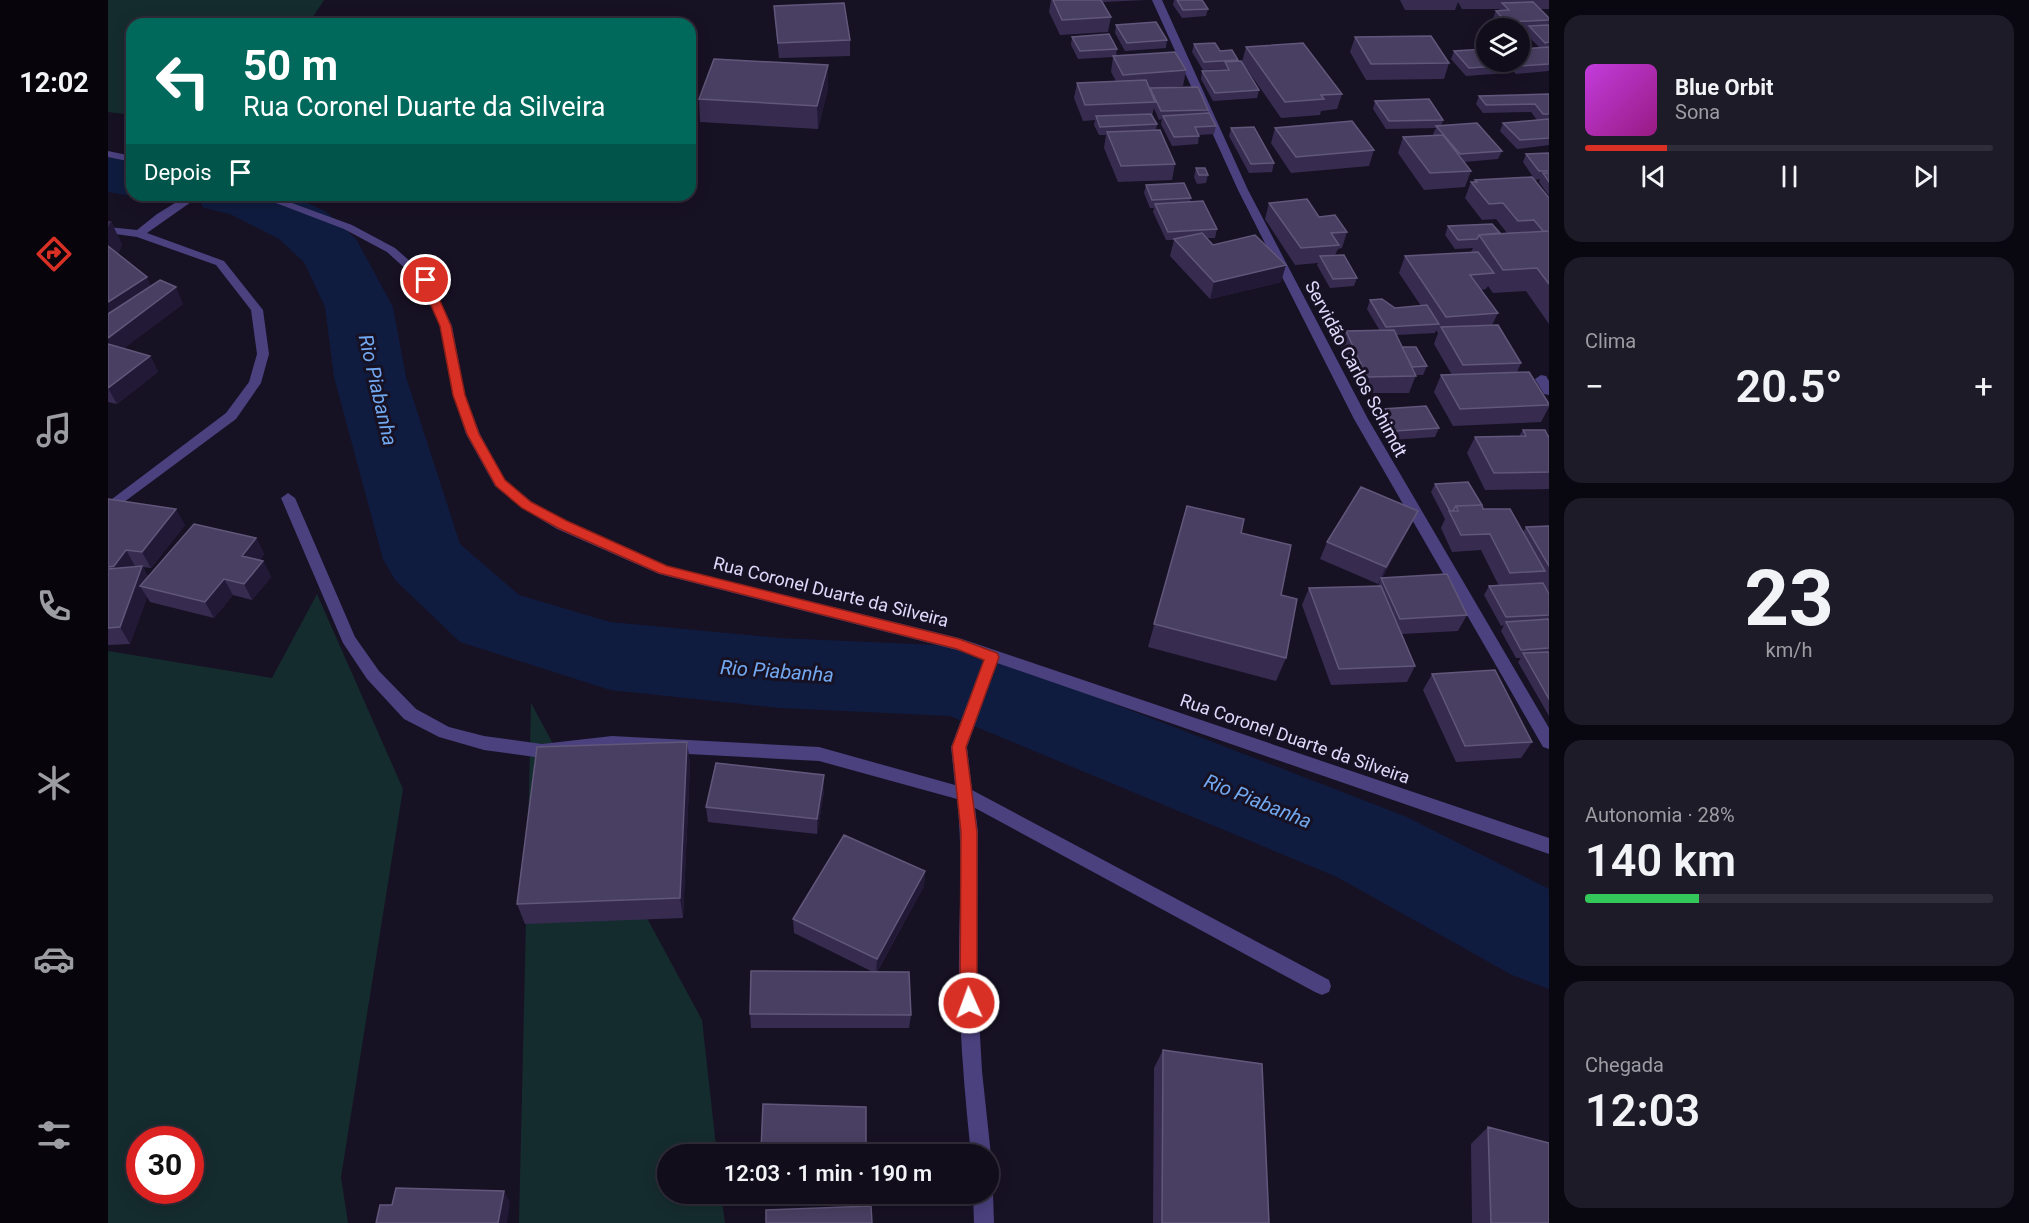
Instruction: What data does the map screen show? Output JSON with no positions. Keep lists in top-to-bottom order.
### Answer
{
  "streets": {
    "street": ["Servidão Carlos Schimdt", "Rua Coronel Duarte da Silveira"]
  },
  "water": ["Rio Piabanha"],
  "page": {
    "tabs": "12:02",
    "turn": ["50 m", "Rua Coronel Duarte da Silveira"],
    "song": ["Blue Orbit", "Sona"],
    "then": "Depois",
    "tile": [
      "Clima",
      ["23", "km/h"],
      ["Autonomia · 28%", "140 km"],
      ["Chegada", "12:03"]
    ],
    "heat": ["−", "20.5°", "+"],
    "limit": "30",
    "trip": "12:03 · 1 min · 190 m"
  }
}
